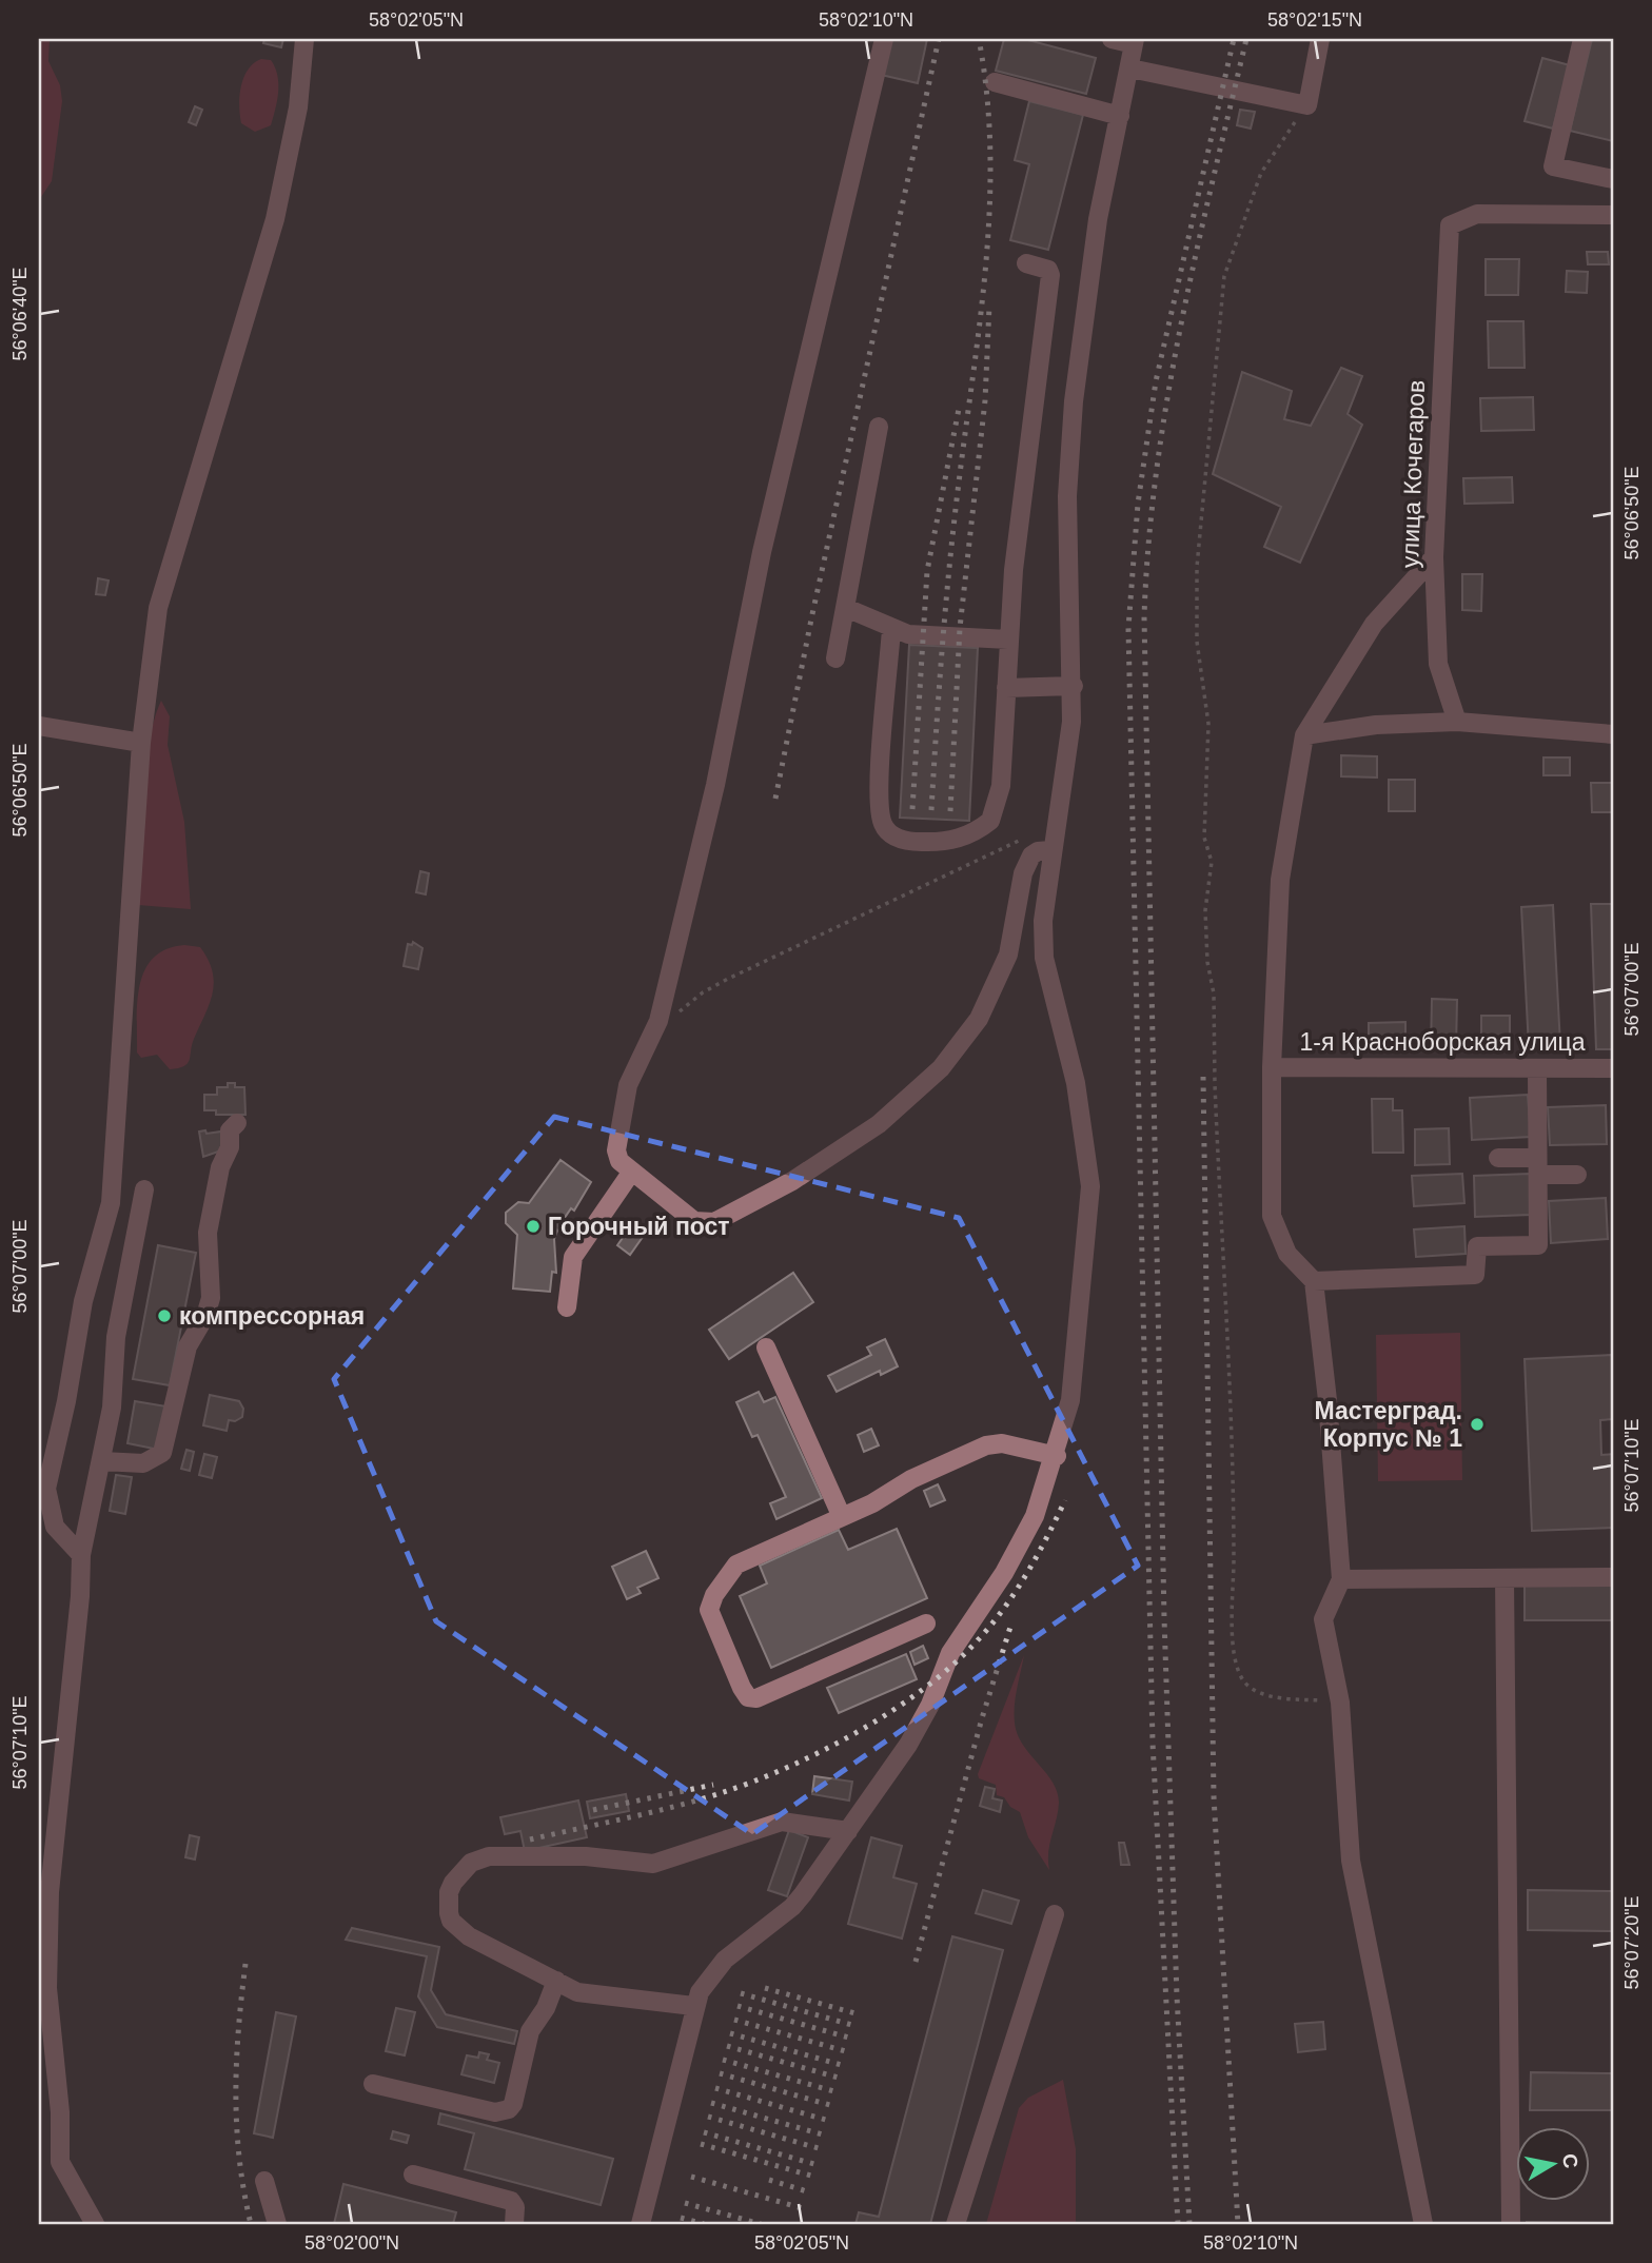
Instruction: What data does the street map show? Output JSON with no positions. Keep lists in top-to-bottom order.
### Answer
{
  "streets": {
    "street": ["улица Кочегаров", "1-я Красноборская улица"]
  },
  "places": ["Горочный пост", "компрессорная", "Мастерград. Корпус № 1"],
  "north": "right",
  "coordinates": [
    "58°02'05\"N",
    "58°02'10\"N",
    "58°02'15\"N",
    "56°06'40\"E",
    "56°06'50\"E",
    "56°07'00\"E",
    "56°07'10\"E",
    "56°07'20\"E",
    "58°02'00\"N"
  ]
}
